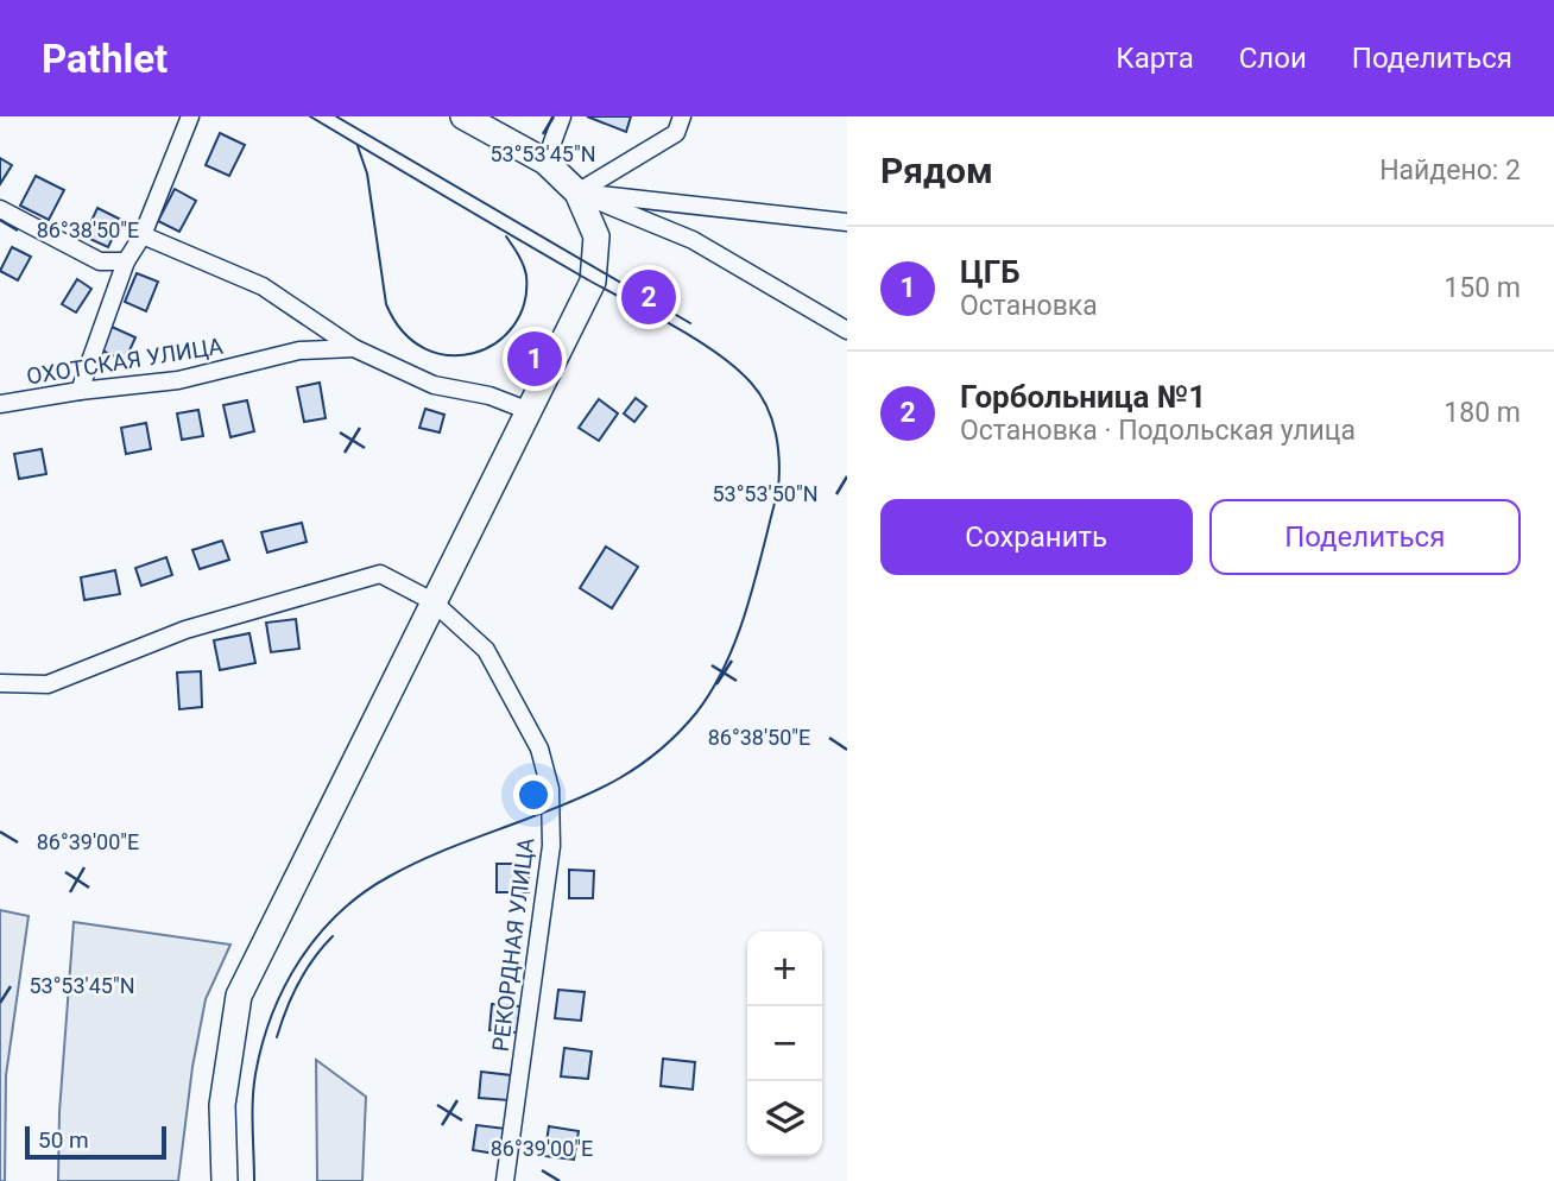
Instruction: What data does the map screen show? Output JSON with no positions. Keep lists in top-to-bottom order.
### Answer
{
  "streets": {
    "street": ["ОХОТСКАЯ УЛИЦА", "РЕКОРДНАЯ УЛИЦА"]
  },
  "scale_bar": "50 m",
  "page": {
    "header": "Pathlet",
    "nav": ["Карта", "Слои", "Поделиться"],
    "heading": ["Рядом", "Найдено: 2"],
    "list": [
      {
        "mark": "1",
        "name": "ЦГБ",
        "note": "Остановка",
        "value": "150 m"
      },
      {
        "mark": "2",
        "name": "Горбольница №1",
        "note": "Остановка · Подольская улица",
        "value": "180 m"
      }
    ],
    "pins": ["2", "1"],
    "buttons": ["Сохранить", "Поделиться"],
    "map_buttons": ["+", "−"],
    "scale": "50 m"
  },
  "coordinates": [
    "53°53'45\"N",
    "86°38'50\"E",
    "53°53'50\"N",
    "86°39'00\"E"
  ]
}
